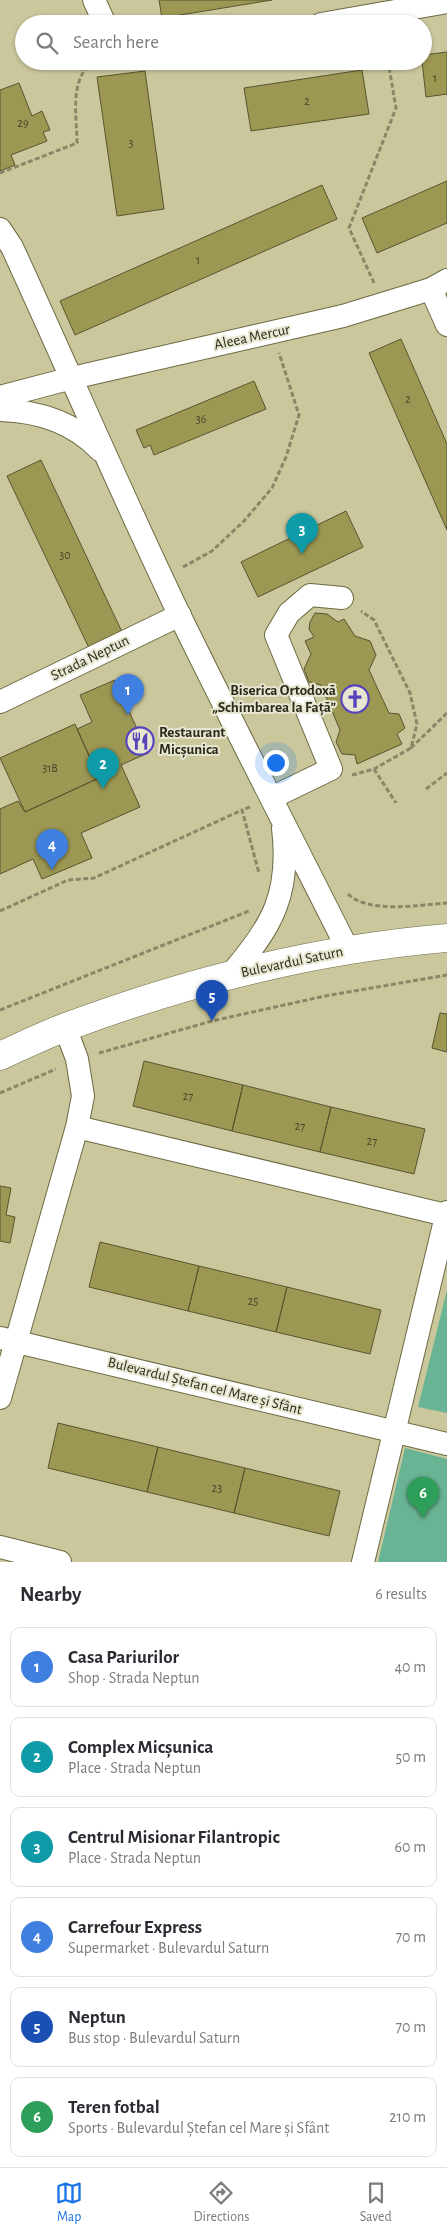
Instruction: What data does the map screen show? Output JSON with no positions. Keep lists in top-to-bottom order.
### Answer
{
  "streets": {
    "main road": ["Bulevardul Saturn"],
    "street": ["Aleea Mercur", "Strada Neptun", "Bulevardul Ștefan cel Mare și Sfânt"]
  },
  "places": {
    "church": ["Biserica Ortodoxă „Schimbarea la Față”"],
    "restaurant": ["Restaurant Micșunica"]
  },
  "house_numbers": [
    "1",
    "2",
    "29",
    "3",
    "1",
    "2",
    "36",
    "30",
    "31B",
    "27",
    "27",
    "27",
    "25",
    "23"
  ],
  "page": {
    "search": "Search here",
    "pins": [
      "3",
      "1",
      "2",
      "4",
      "5",
      "6"
    ],
    "heading": ["Nearby", "6 results"],
    "list": [
      {
        "mark": "1",
        "name": "Casa Pariurilor",
        "note": "Shop · Strada Neptun",
        "value": "40 m"
      },
      {
        "mark": "2",
        "name": "Complex Micșunica",
        "note": "Place · Strada Neptun",
        "value": "50 m"
      },
      {
        "mark": "3",
        "name": "Centrul Misionar Filantropic",
        "note": "Place · Strada Neptun",
        "value": "60 m"
      },
      {
        "mark": "4",
        "name": "Carrefour Express",
        "note": "Supermarket · Bulevardul Saturn",
        "value": "70 m"
      },
      {
        "mark": "5",
        "name": "Neptun",
        "note": "Bus stop · Bulevardul Saturn",
        "value": "70 m"
      },
      {
        "mark": "6",
        "name": "Teren fotbal",
        "note": "Sports · Bulevardul Ștefan cel Mare și Sfânt",
        "value": "210 m"
      }
    ],
    "nav": ["Map", "Directions", "Saved"]
  }
}
